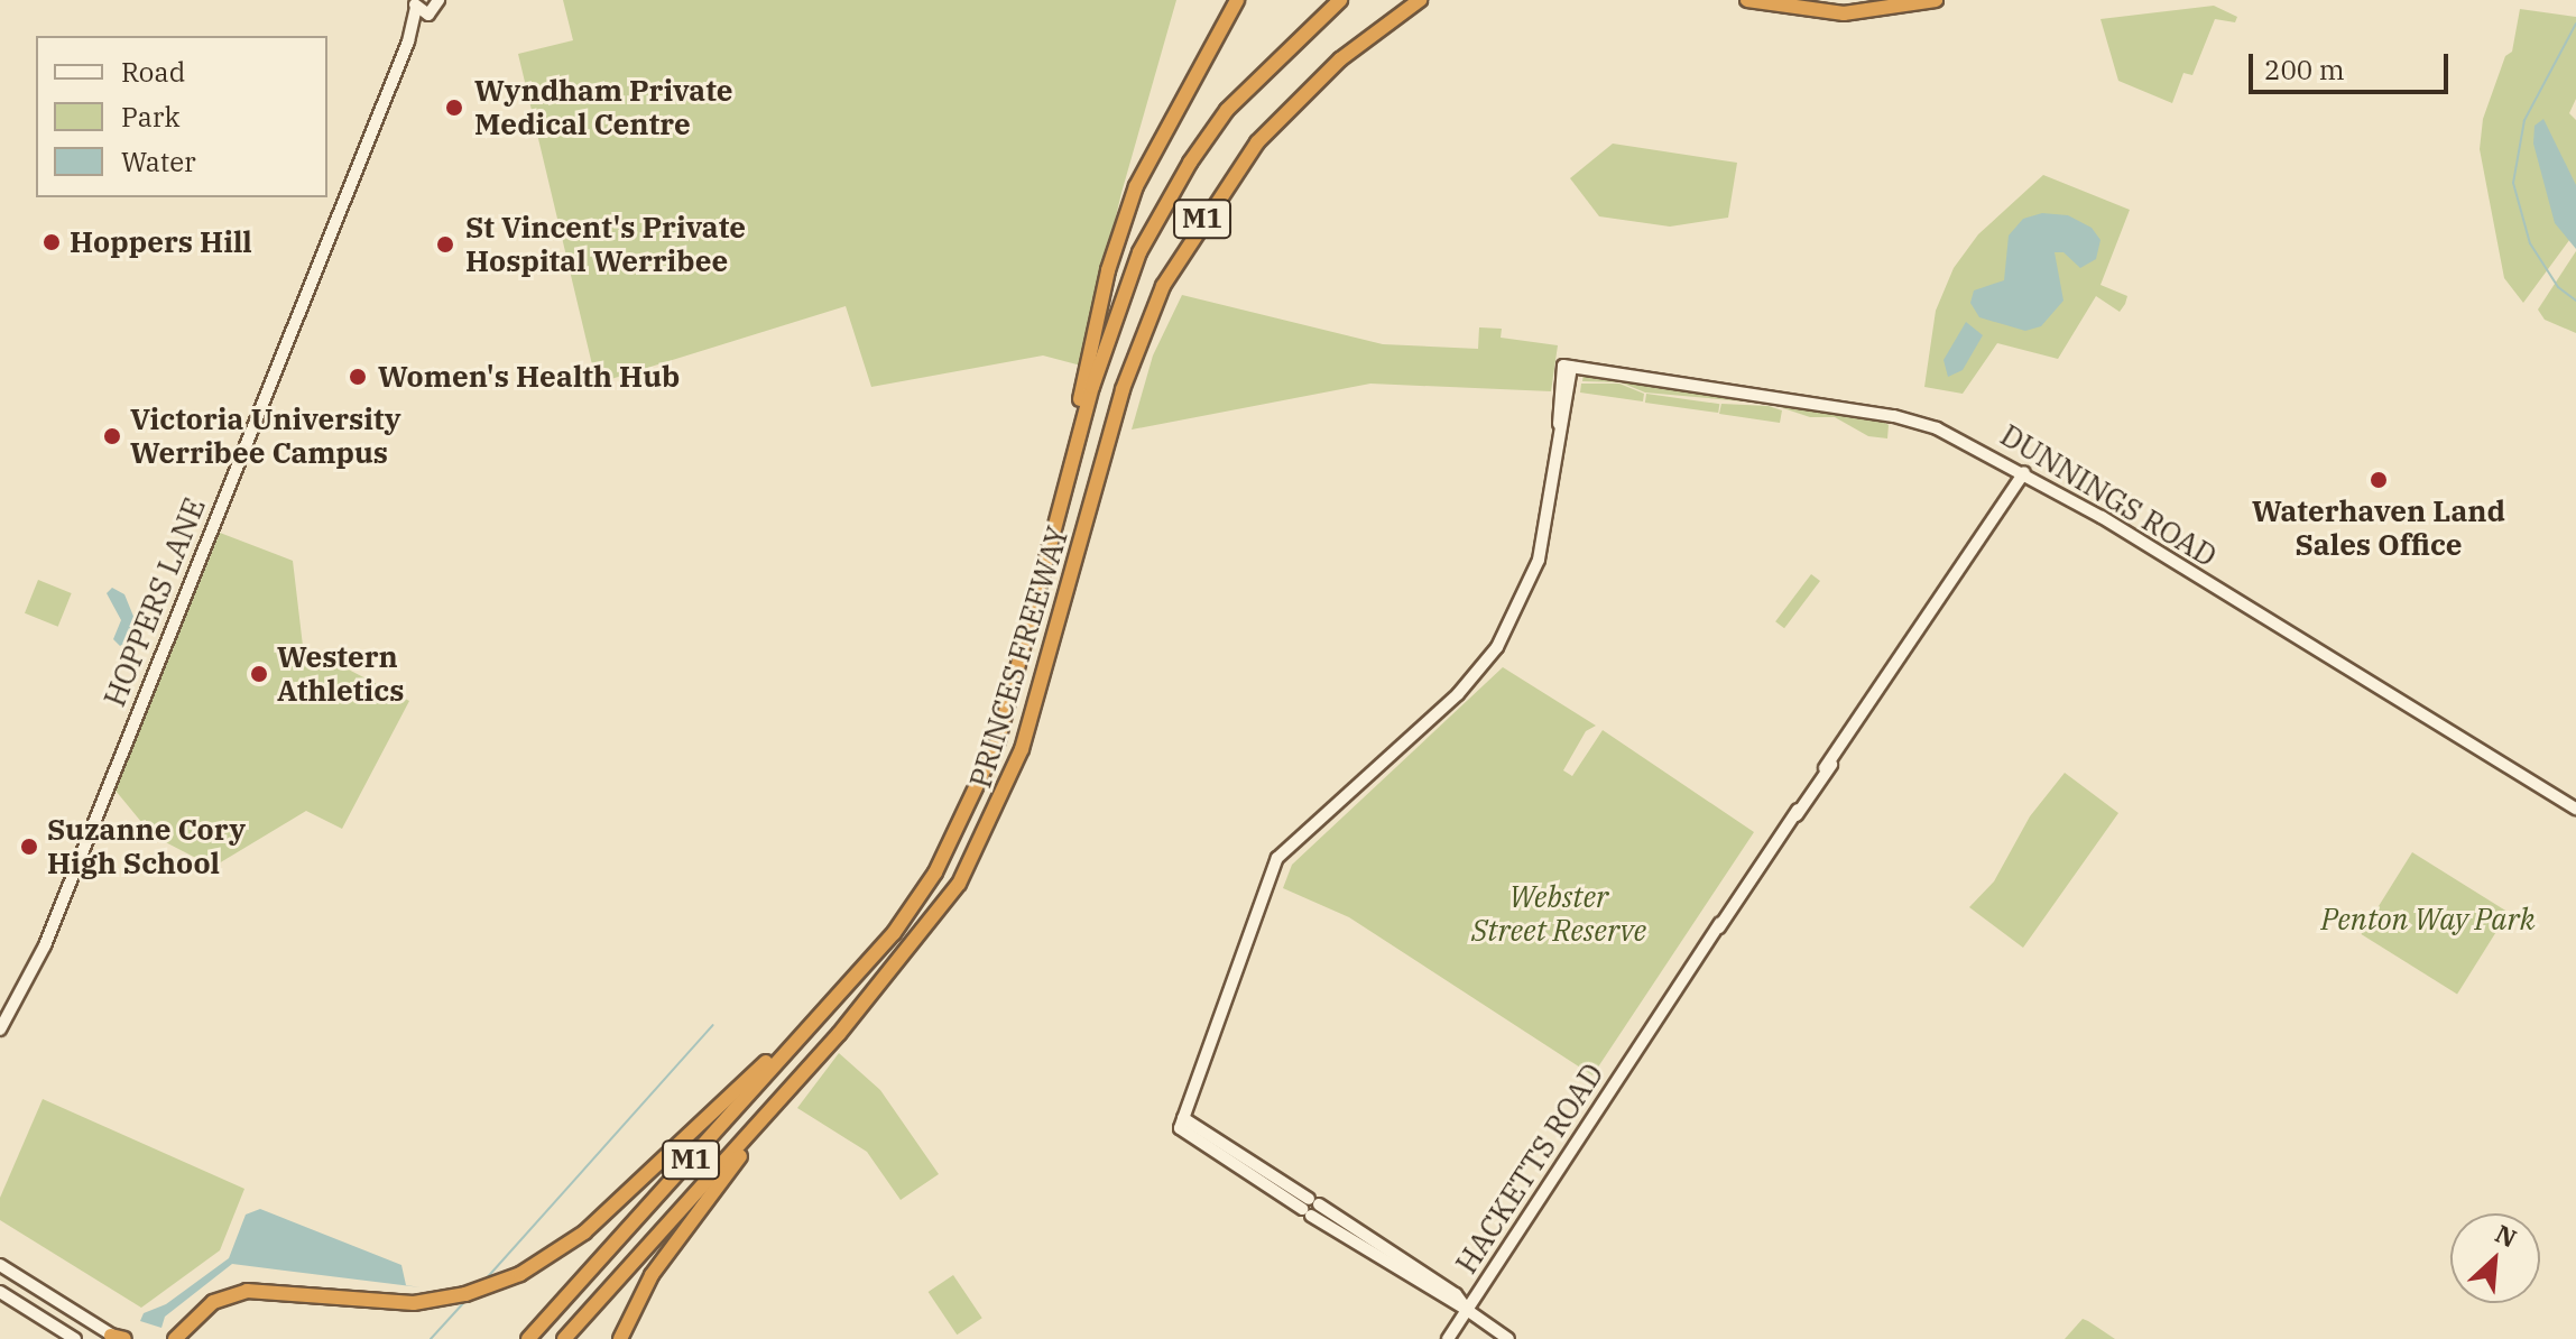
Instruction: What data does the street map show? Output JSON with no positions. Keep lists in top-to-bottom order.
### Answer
{
  "streets": {
    "highway": ["M1", "PRINCES FREEWAY"],
    "street": ["DUNNINGS ROAD", "HOPPERS LANE", "HACKETTS ROAD"]
  },
  "crossings": [
    ["DUNNINGS ROAD", "HACKETTS ROAD"]
  ],
  "parks": ["Webster Street Reserve", "Penton Way Park"],
  "places": [
    "Wyndham Private Medical Centre",
    "Hoppers Hill",
    "St Vincent's Private Hospital Werribee",
    "Women's Health Hub",
    "Victoria University Werribee Campus",
    "Waterhaven Land Sales Office",
    "Western Athletics",
    "Suzanne Cory High School"
  ],
  "legend": ["Road", "Park", "Water"],
  "scale_bar": "200 m",
  "north": "top right"
}
